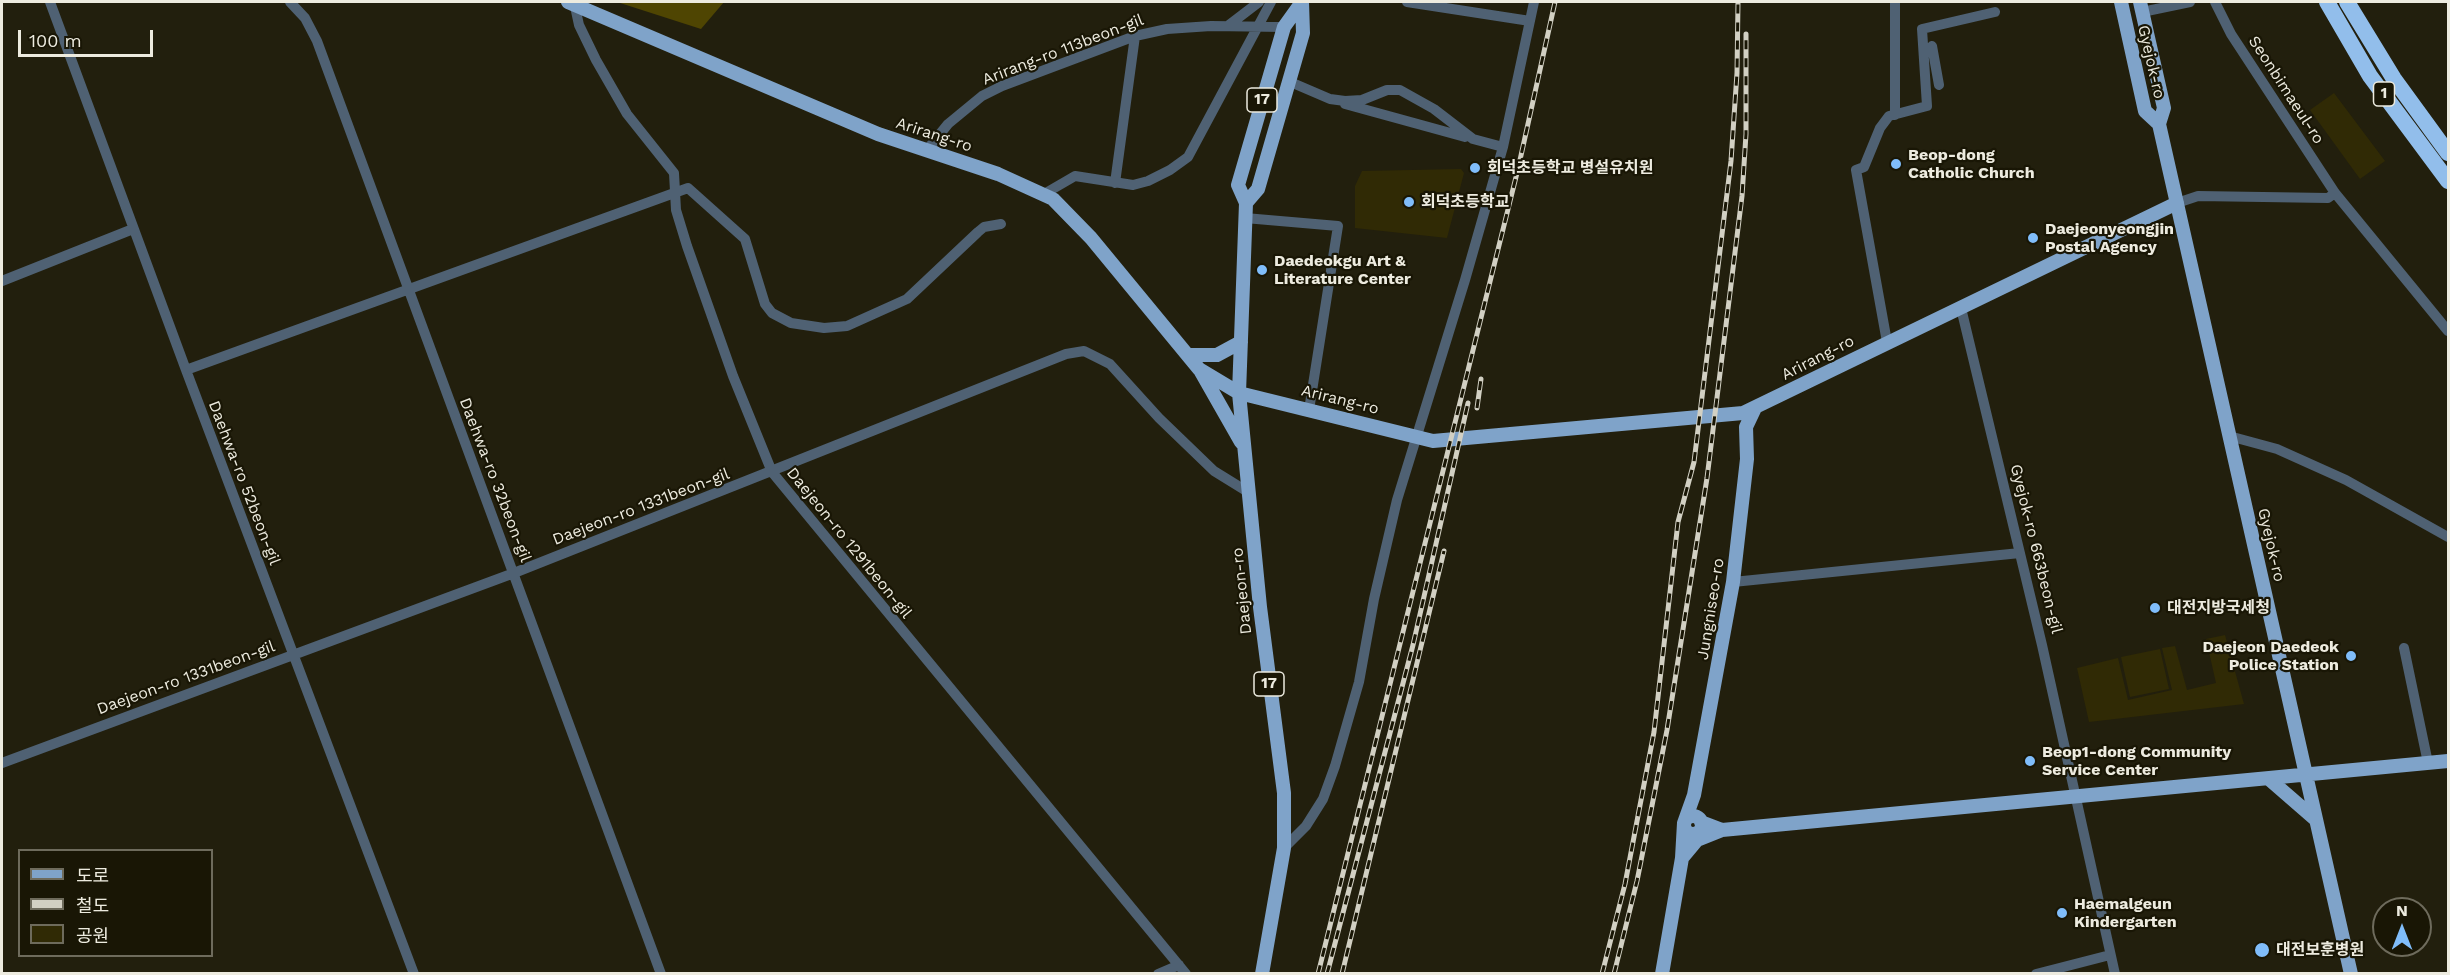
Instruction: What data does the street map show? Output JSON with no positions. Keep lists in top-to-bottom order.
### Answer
{
  "streets": {
    "highway": ["1"],
    "main road": [
      "Gyejok-ro",
      "17",
      "Arirang-ro",
      "Daejeon-ro",
      "Jungniseo-ro"
    ],
    "street": [
      "Arirang-ro 113beon-gil",
      "Seonbimaeul-ro",
      "Daehwa-ro 32beon-gil",
      "Daehwa-ro 52beon-gil",
      "Daejeon-ro 1331beon-gil",
      "Daejeon-ro 1291beon-gil",
      "Gyejok-ro 663beon-gil"
    ]
  },
  "crossings": [
    ["Arirang-ro 113beon-gil", "Arirang-ro"],
    ["Arirang-ro 113beon-gil", "Daejeon-ro"],
    ["Gyejok-ro", "Arirang-ro"],
    ["Arirang-ro", "Daejeon-ro 1291beon-gil"],
    ["Arirang-ro", "Gyejok-ro 663beon-gil"],
    ["Arirang-ro", "Daejeon-ro"],
    ["Arirang-ro", "Jungniseo-ro"],
    ["Daehwa-ro 32beon-gil", "Daejeon-ro 1331beon-gil"],
    ["Daehwa-ro 52beon-gil", "Daejeon-ro 1331beon-gil"],
    ["Daejeon-ro 1331beon-gil", "Daejeon-ro 1291beon-gil"],
    ["Daejeon-ro 1331beon-gil", "Daejeon-ro"]
  ],
  "places": [
    "Beop-dong Catholic Church",
    "회덕초등학교 병설유치원",
    "회덕초등학교",
    "Daejeonyeongjin Postal Agency",
    "Daedeokgu Art & Literature Center",
    "대전지방국세청",
    "Daejeon Daedeok Police Station",
    "Beop1-dong Community Service Center",
    "Haemalgeun Kindergarten",
    "대전보훈병원"
  ],
  "legend": ["도로", "철도", "공원"],
  "scale_bar": "100 m",
  "north": "top"
}
